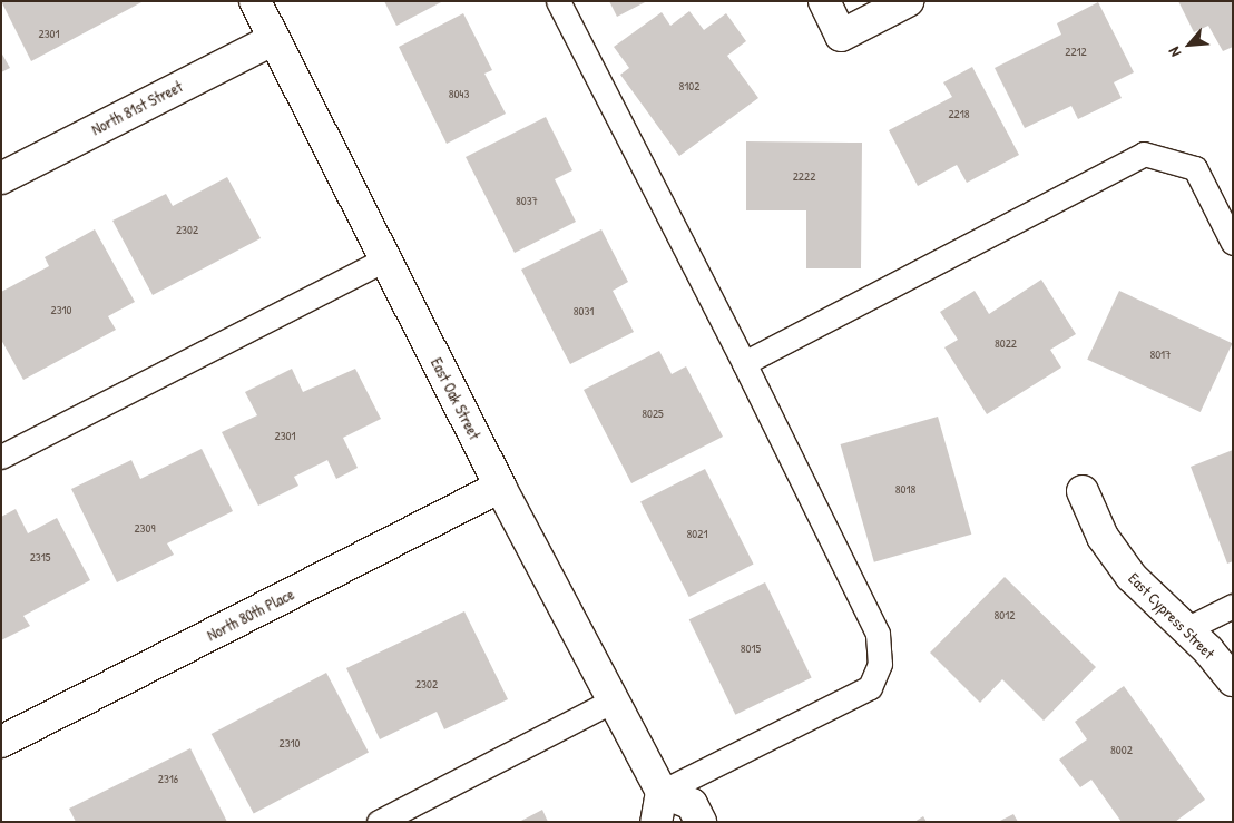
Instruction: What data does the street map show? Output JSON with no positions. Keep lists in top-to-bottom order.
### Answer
{
  "streets": {
    "street": [
      "North 81st Street",
      "East Oak Street",
      "North 80th Place",
      "East Cypress Street"
    ]
  },
  "crossings": [
    ["North 81st Street", "East Oak Street"],
    ["East Oak Street", "North 80th Place"]
  ],
  "house_numbers": [
    "2301",
    "2212",
    "8102",
    "8043",
    "2218",
    "2222",
    "8037",
    "2302",
    "2310",
    "8031",
    "8022",
    "8017",
    "8025",
    "2301",
    "8018",
    "2309",
    "8021",
    "2315",
    "8012",
    "8015",
    "2302",
    "2310",
    "8002",
    "2316"
  ],
  "north": "bottom left"
}
